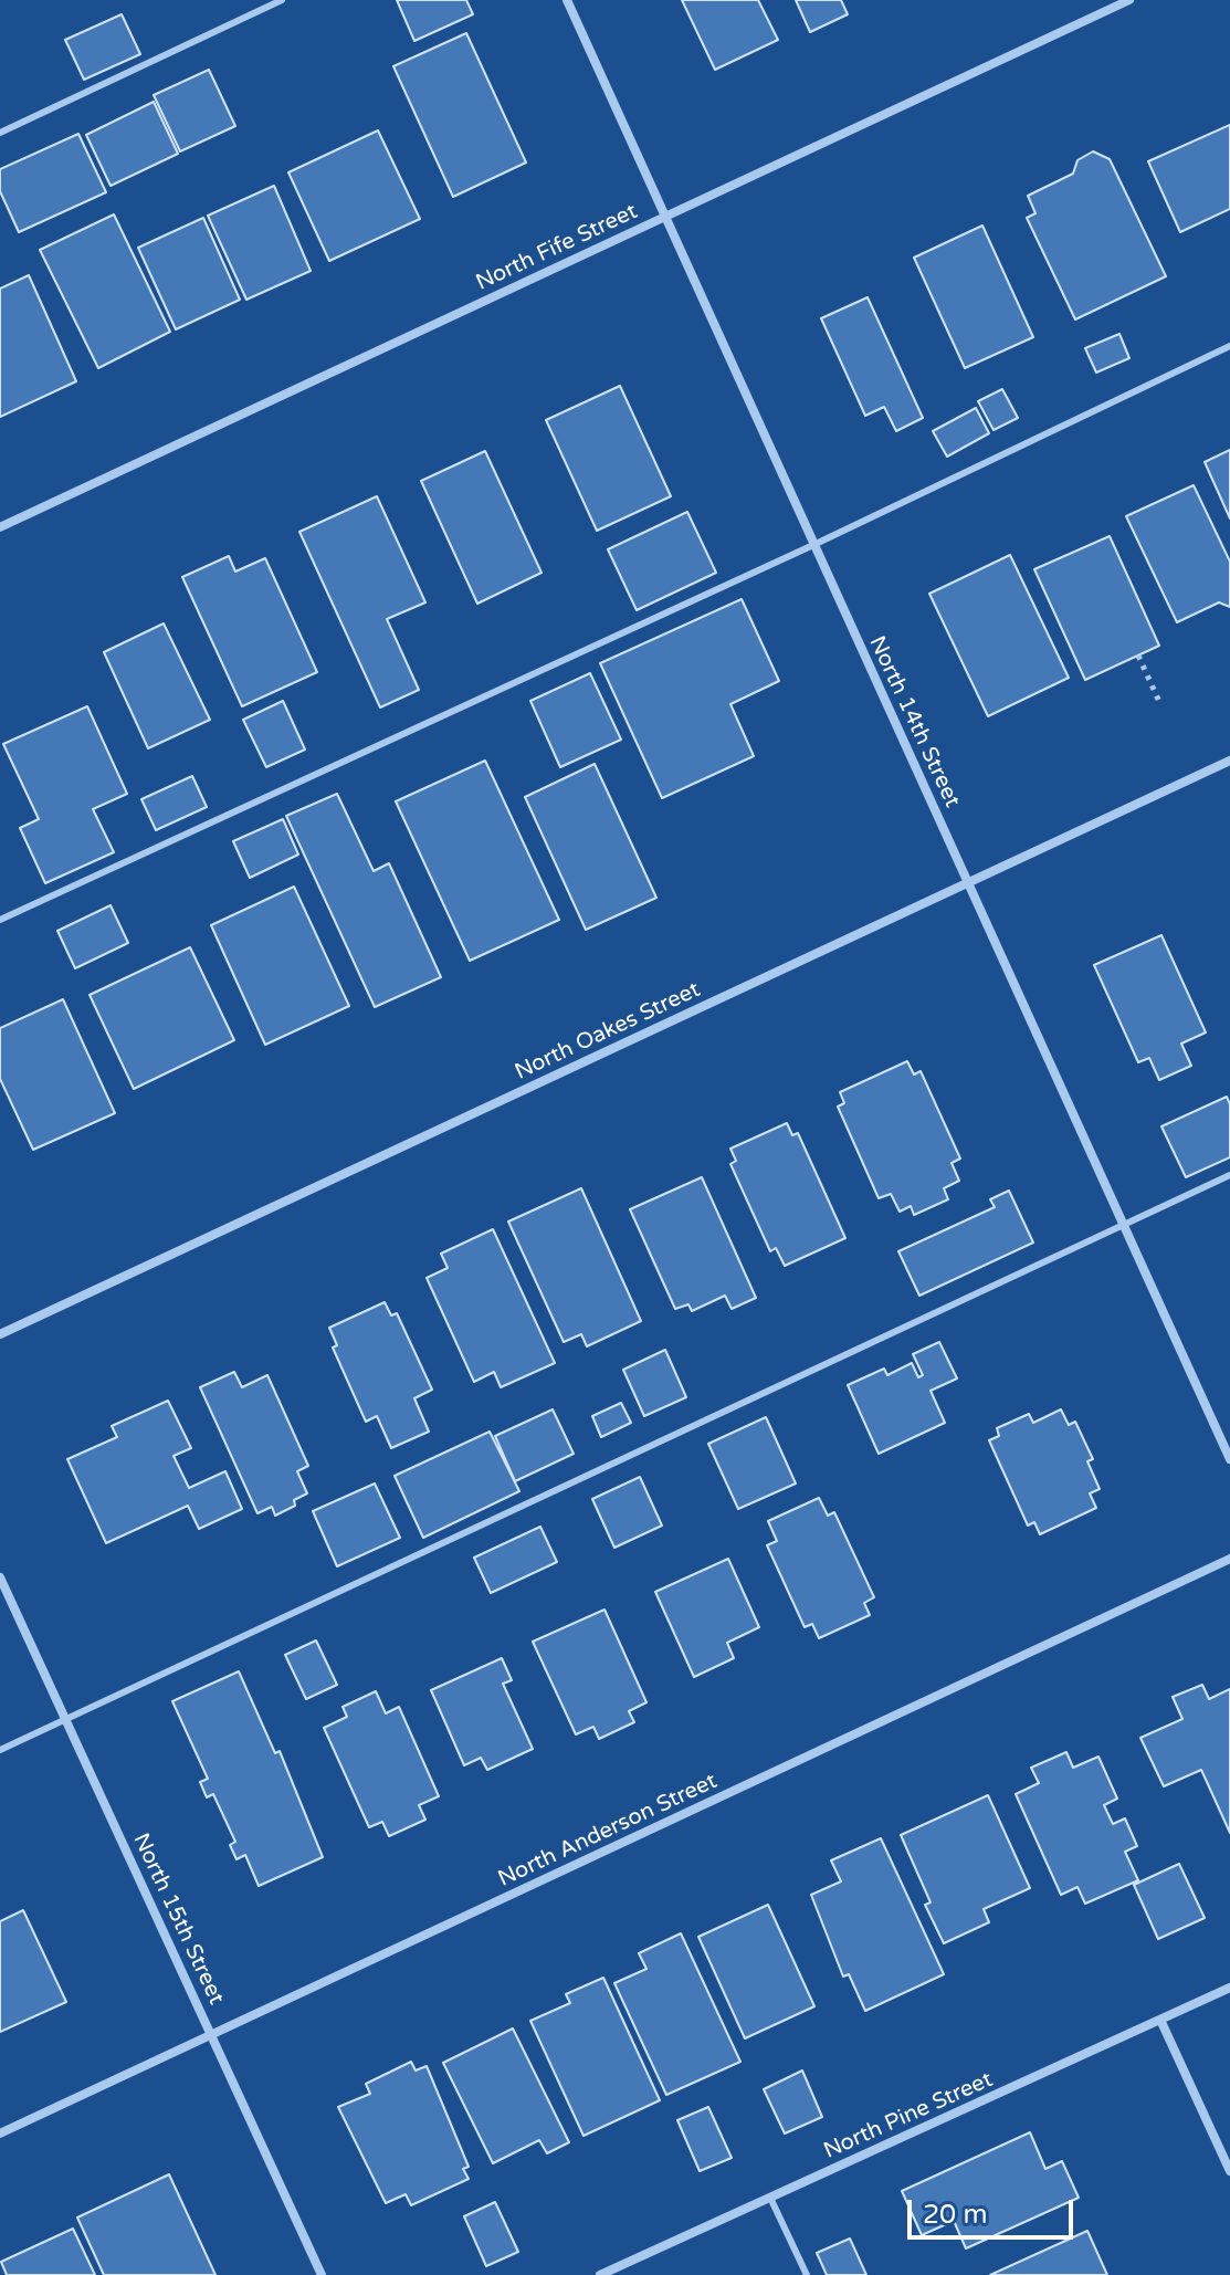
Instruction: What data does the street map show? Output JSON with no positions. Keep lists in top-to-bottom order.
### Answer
{
  "streets": {
    "street": [
      "North Fife Street",
      "North 14th Street",
      "North Oakes Street",
      "North Anderson Street",
      "North 15th Street",
      "North Pine Street"
    ]
  },
  "crossings": [
    ["North Fife Street", "North 14th Street"],
    ["North 14th Street", "North Oakes Street"],
    ["North Anderson Street", "North 15th Street"]
  ],
  "scale_bar": "20 m"
}
